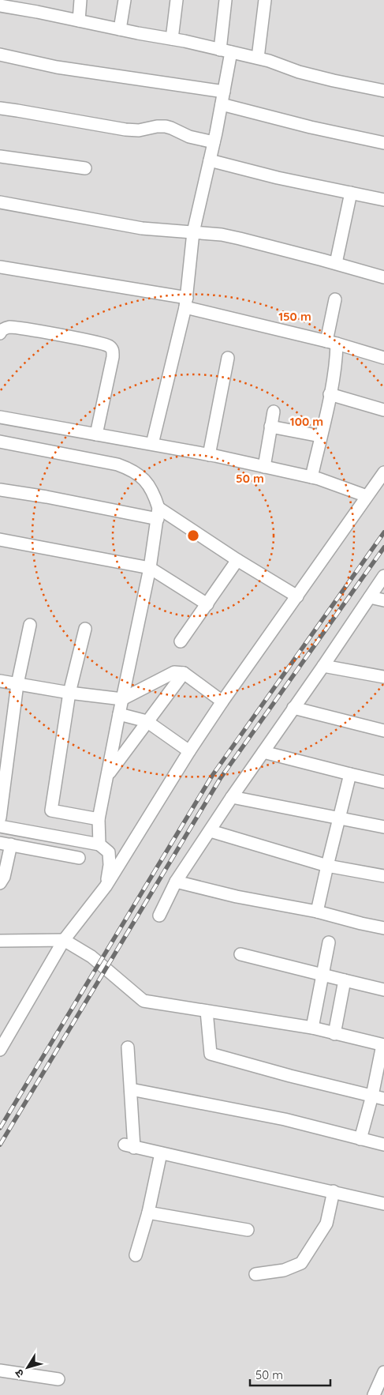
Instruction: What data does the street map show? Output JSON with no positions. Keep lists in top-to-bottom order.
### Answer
{
  "scale_bar": "50 m",
  "north": "bottom left",
  "rings": ["150 m", "100 m", "50 m"]
}
